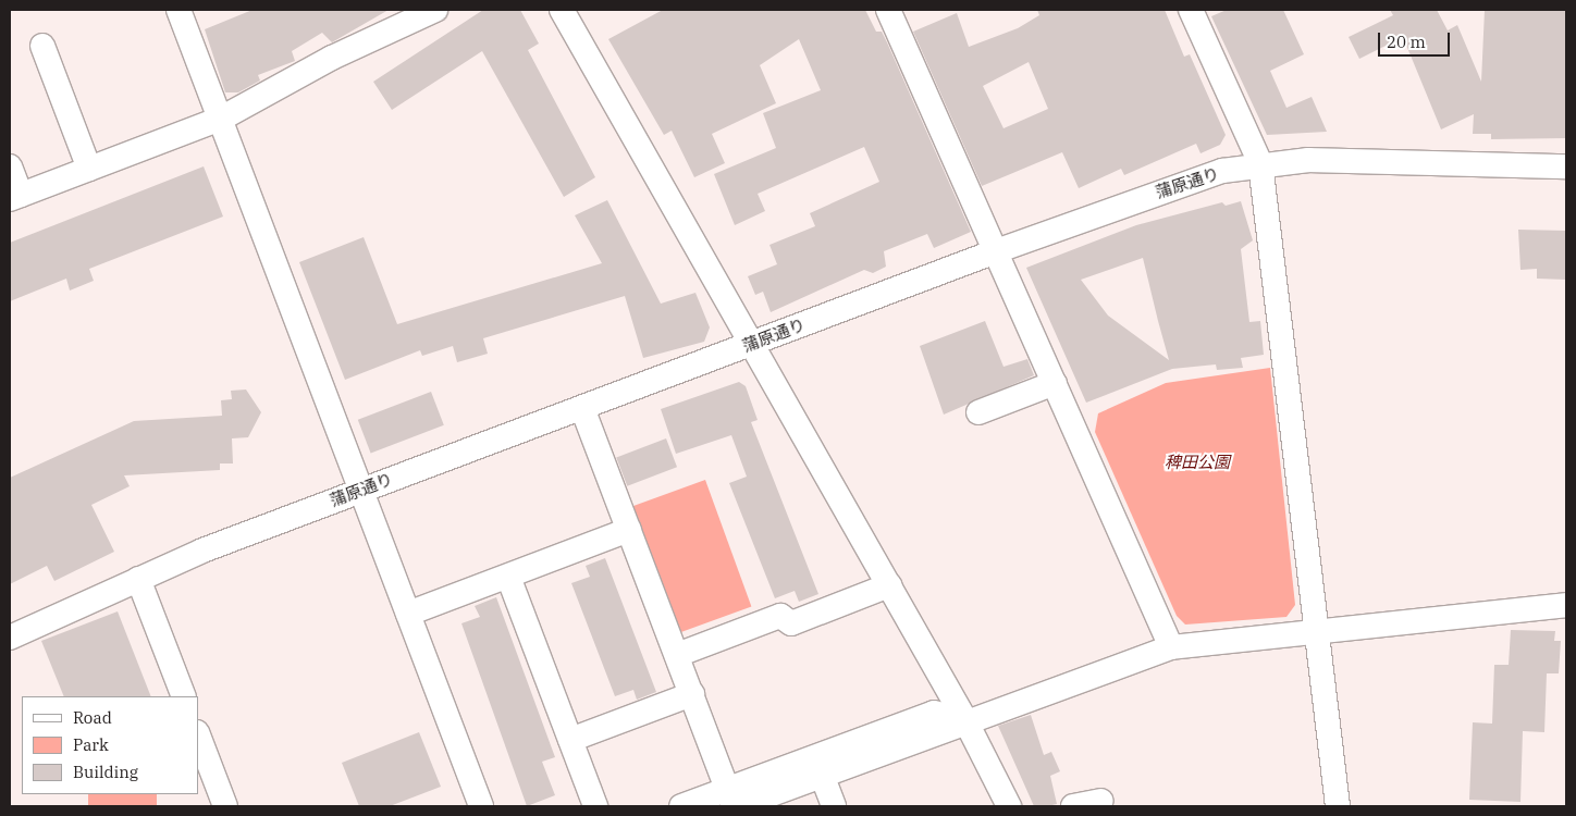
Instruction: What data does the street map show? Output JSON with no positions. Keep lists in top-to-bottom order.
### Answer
{
  "streets": {
    "street": ["蒲原通り"]
  },
  "parks": ["稗田公園"],
  "legend": ["Road", "Park", "Building"],
  "scale_bar": "20 m"
}
